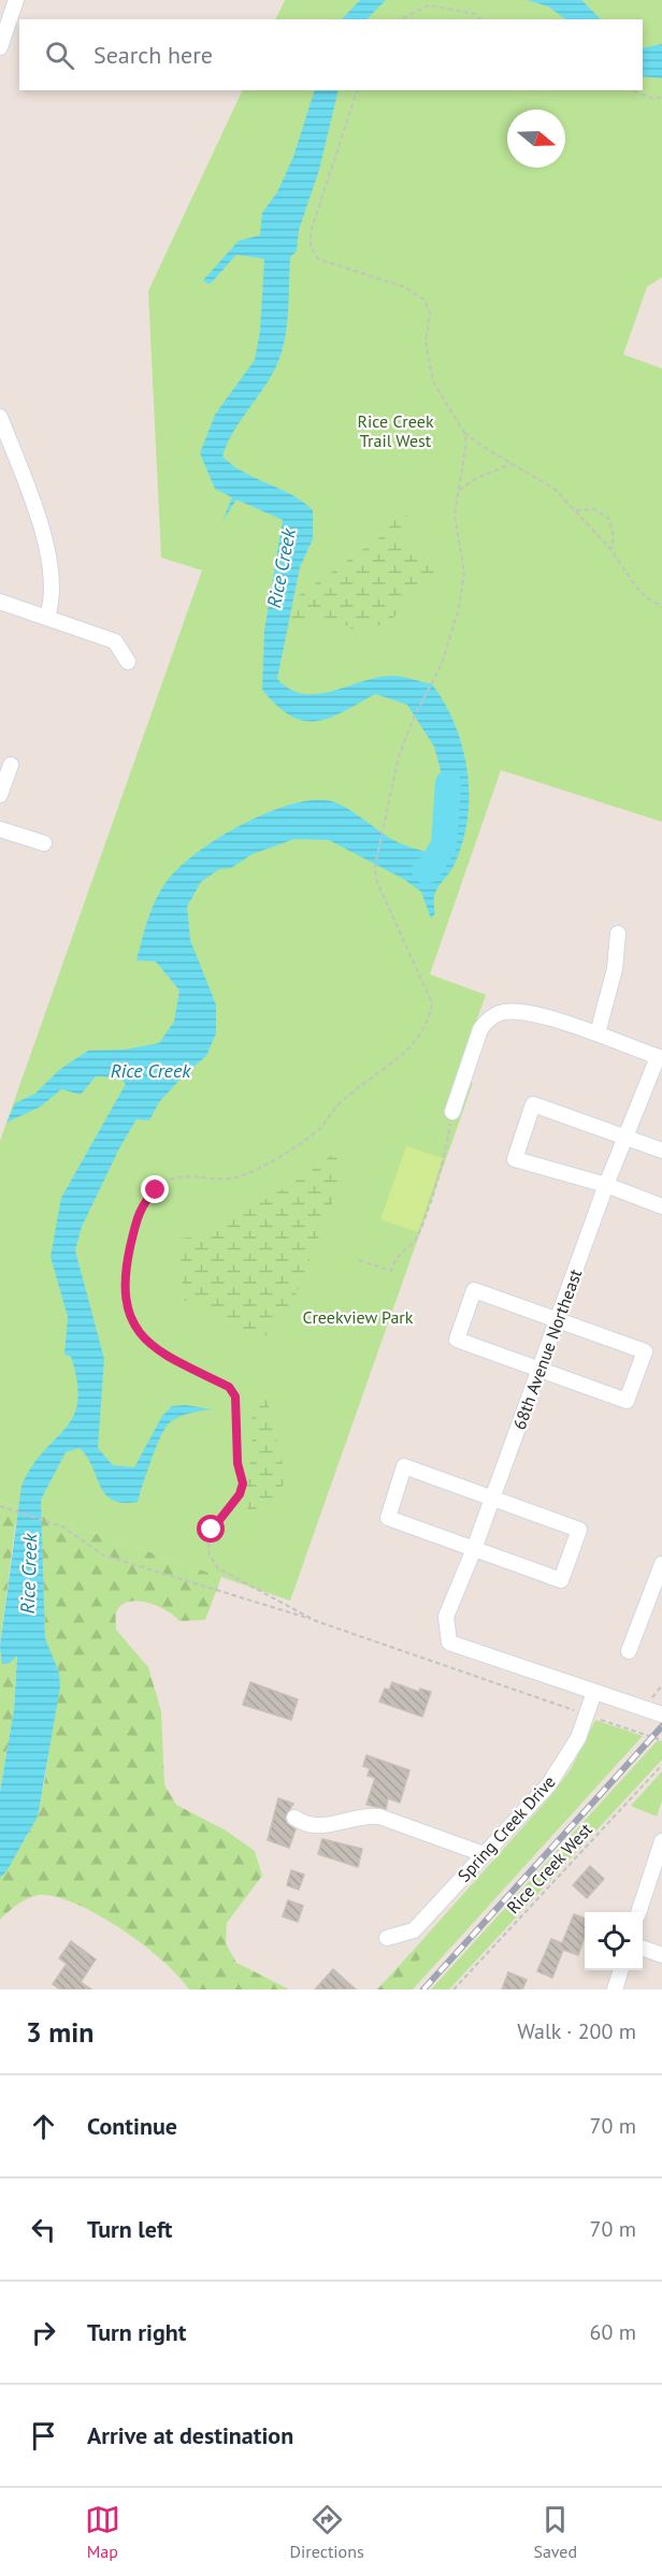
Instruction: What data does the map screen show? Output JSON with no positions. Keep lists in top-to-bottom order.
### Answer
{
  "streets": {
    "street": ["68th Avenue Northeast", "Spring Creek Drive"],
    "path": ["Rice Creek West"]
  },
  "crossings": [
    ["68th Avenue Northeast", "Spring Creek Drive"]
  ],
  "water": ["Rice Creek"],
  "parks": ["Rice Creek Trail West", "Creekview Park"],
  "north": "right",
  "page": {
    "search": "Search here",
    "heading": ["3 min", "Walk · 200 m"],
    "list": [
      ["Continue", "70 m"],
      ["Turn left", "70 m"],
      ["Turn right", "60 m"],
      "Arrive at destination"
    ],
    "nav": ["Map", "Directions", "Saved"]
  }
}
